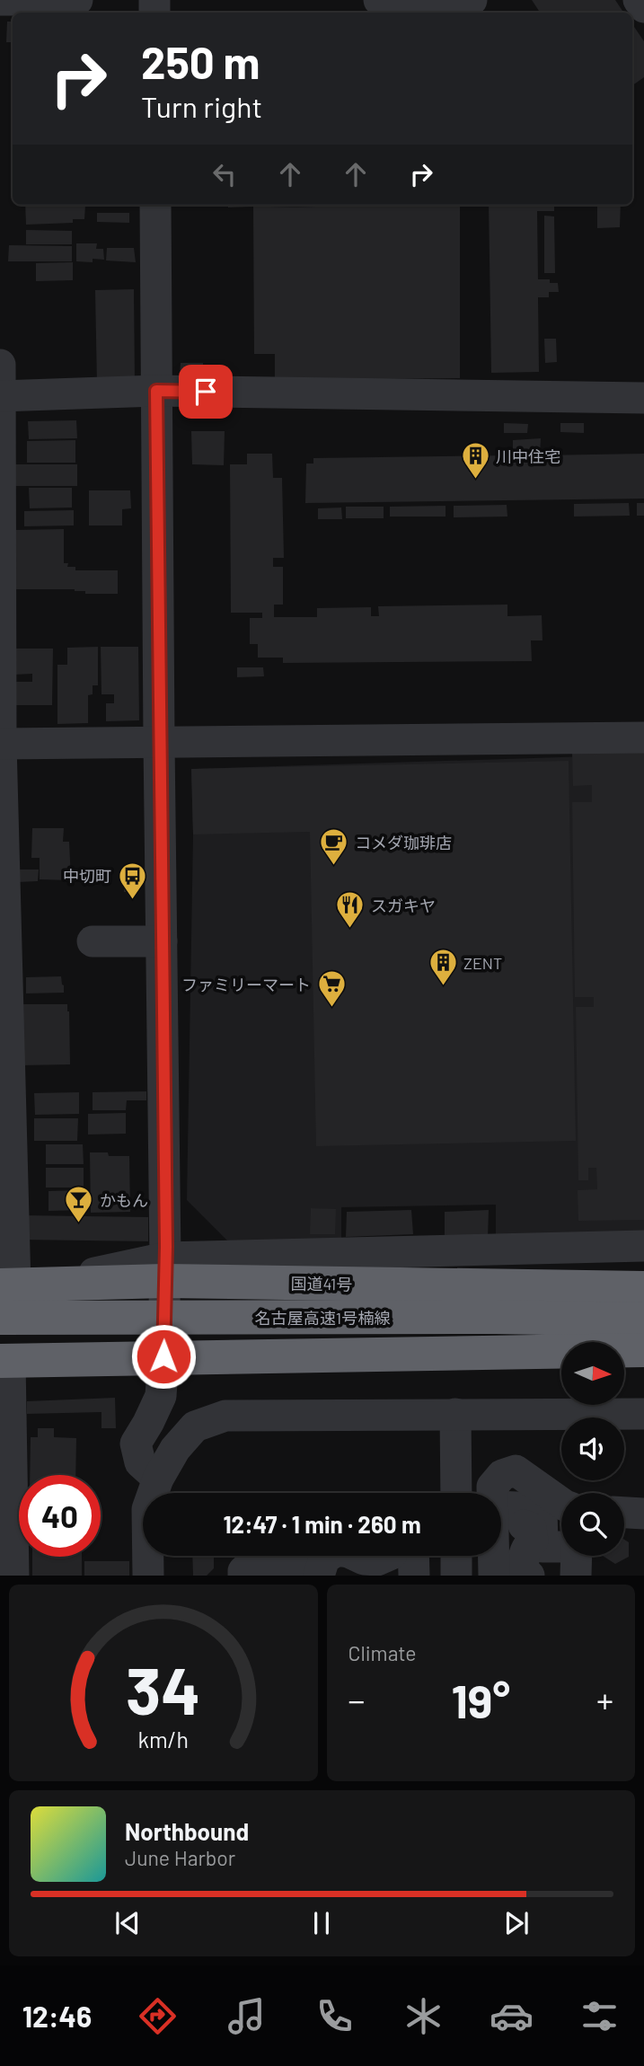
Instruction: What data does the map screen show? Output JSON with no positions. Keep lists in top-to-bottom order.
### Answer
{
  "streets": {
    "highway": ["国道41号", "名古屋高速1号楠線"]
  },
  "crossings": [
    ["国道41号", "名古屋高速1号楠線"]
  ],
  "places": {
    "building": ["川中住宅", "ZENT"],
    "cafe": ["コメダ珈琲店"],
    "bus stop": ["中切町"],
    "restaurant": ["スガキヤ"],
    "supermarket": ["ファミリーマート"],
    "bar": ["かもん"]
  },
  "north": "right",
  "page": {
    "turn": ["250 m", "Turn right"],
    "limit": "40",
    "trip": "12:47 · 1 min · 260 m",
    "tile": "Climate",
    "heat": ["−", "19°", "+"],
    "song": ["Northbound", "June Harbor"],
    "tabs": "12:46",
    "gauge": ["34", "km/h"]
  }
}
